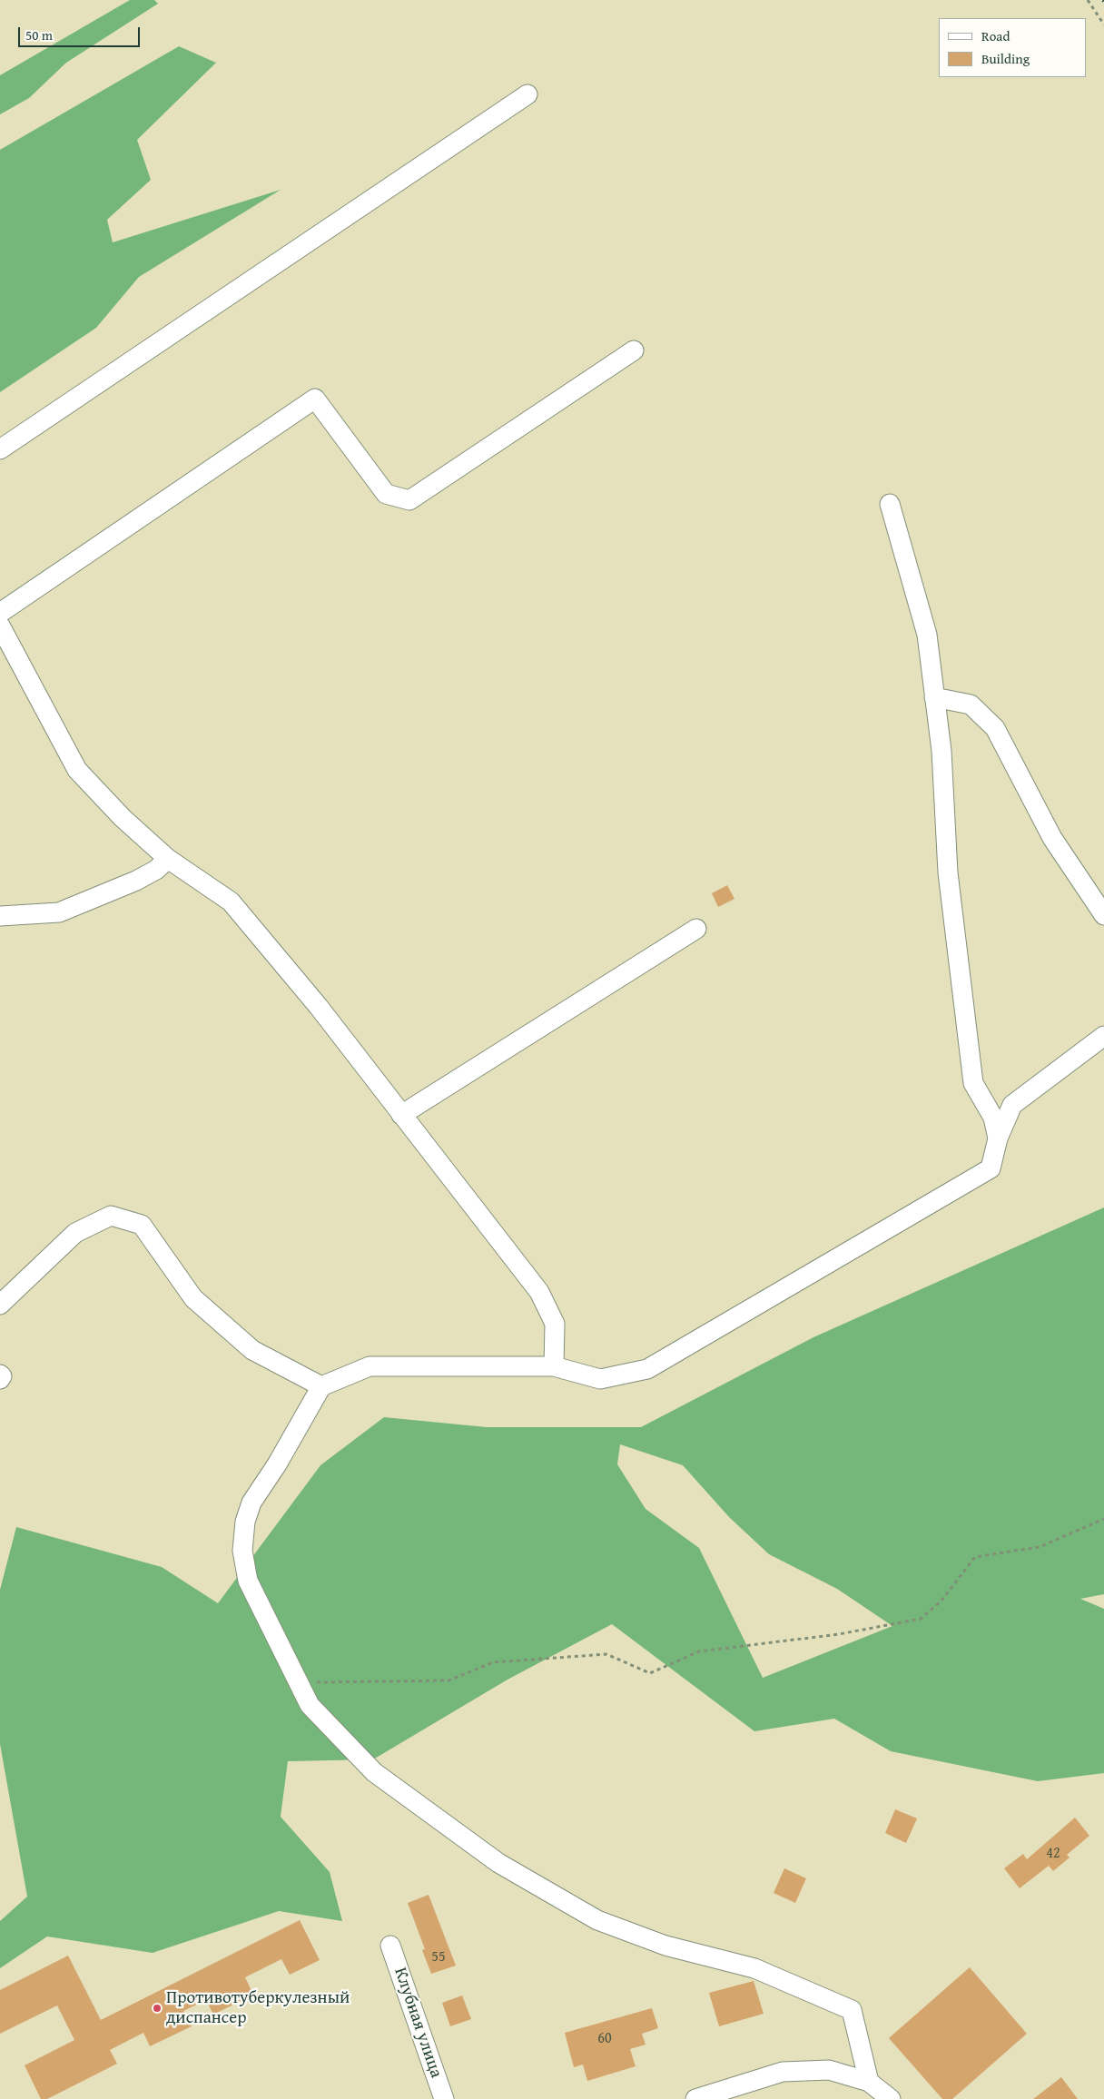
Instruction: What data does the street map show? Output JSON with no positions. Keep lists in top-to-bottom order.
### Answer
{
  "streets": {
    "street": ["Клубная улица"]
  },
  "places": ["Противотуберкулезный диспансер"],
  "house_numbers": ["42", "55", "60"],
  "legend": ["Road", "Building"],
  "scale_bar": "50 m"
}
